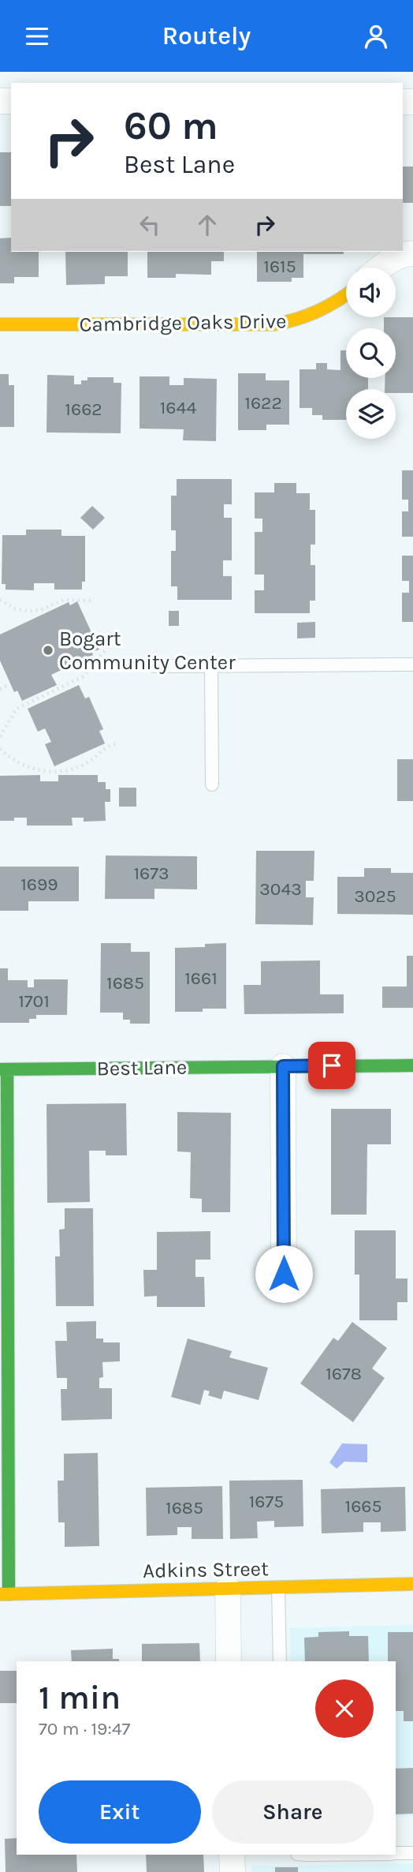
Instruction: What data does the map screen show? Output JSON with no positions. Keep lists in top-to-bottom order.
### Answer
{
  "streets": {
    "street": ["Cambridge Oaks Drive", "Best Lane", "Adkins Street"]
  },
  "places": ["Bogart Community Center"],
  "house_numbers": [
    "1615",
    "1622",
    "1644",
    "1662",
    "1673",
    "1699",
    "3043",
    "3025",
    "1661",
    "1685",
    "1701",
    "1678",
    "1675",
    "1665",
    "1685"
  ],
  "page": {
    "header": "Routely",
    "turn": ["60 m", "Best Lane"],
    "heading": ["1 min", "70 m · 19:47"],
    "buttons": ["Exit", "Share"]
  }
}
